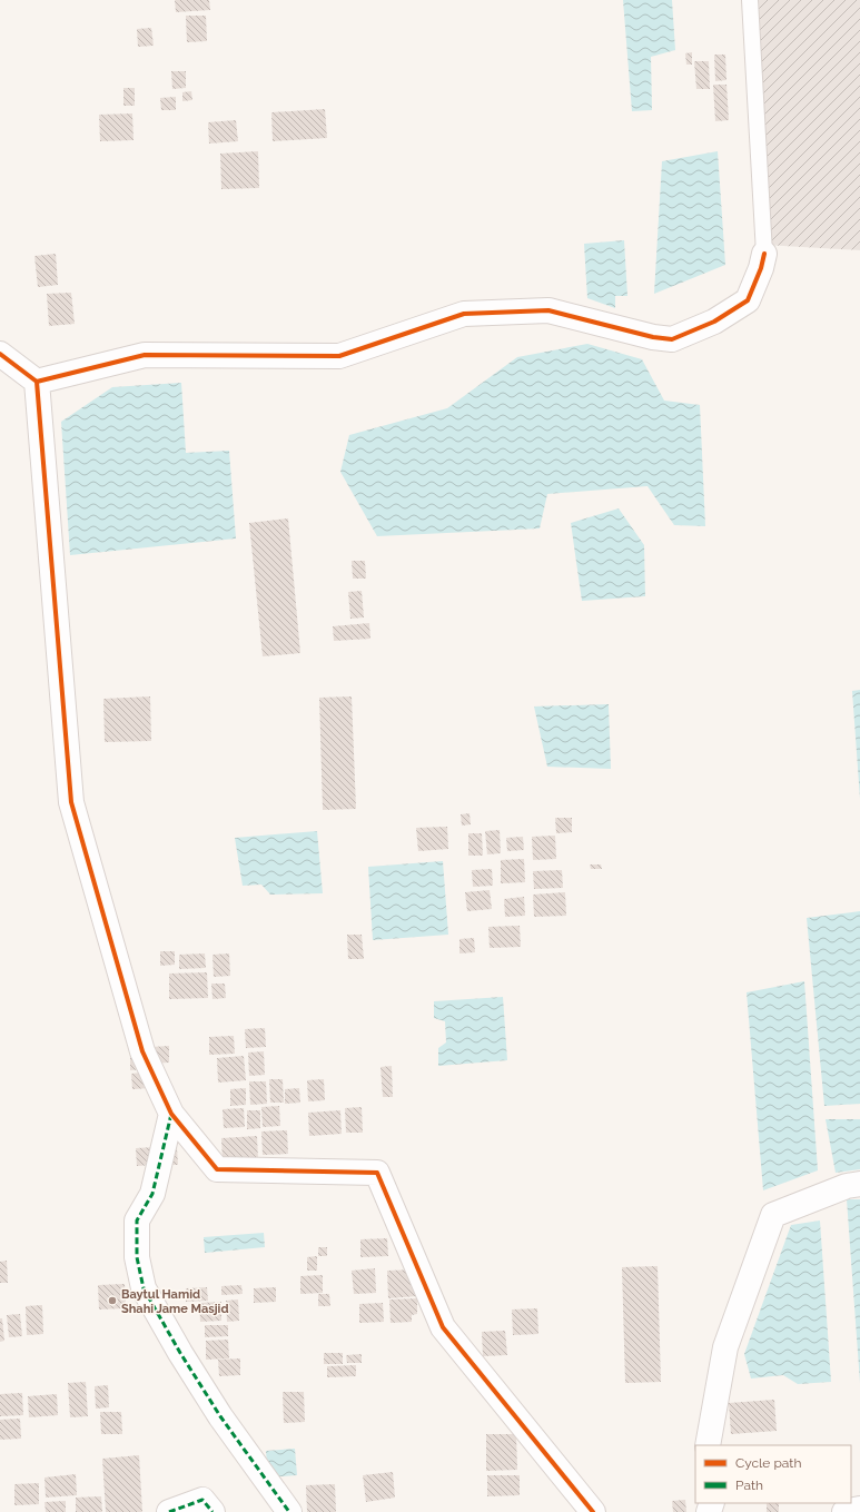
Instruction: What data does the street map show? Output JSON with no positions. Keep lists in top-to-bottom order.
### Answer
{
  "places": ["Baytul Hamid Shahi Jame Masjid"],
  "legend": ["Cycle path", "Path"]
}
